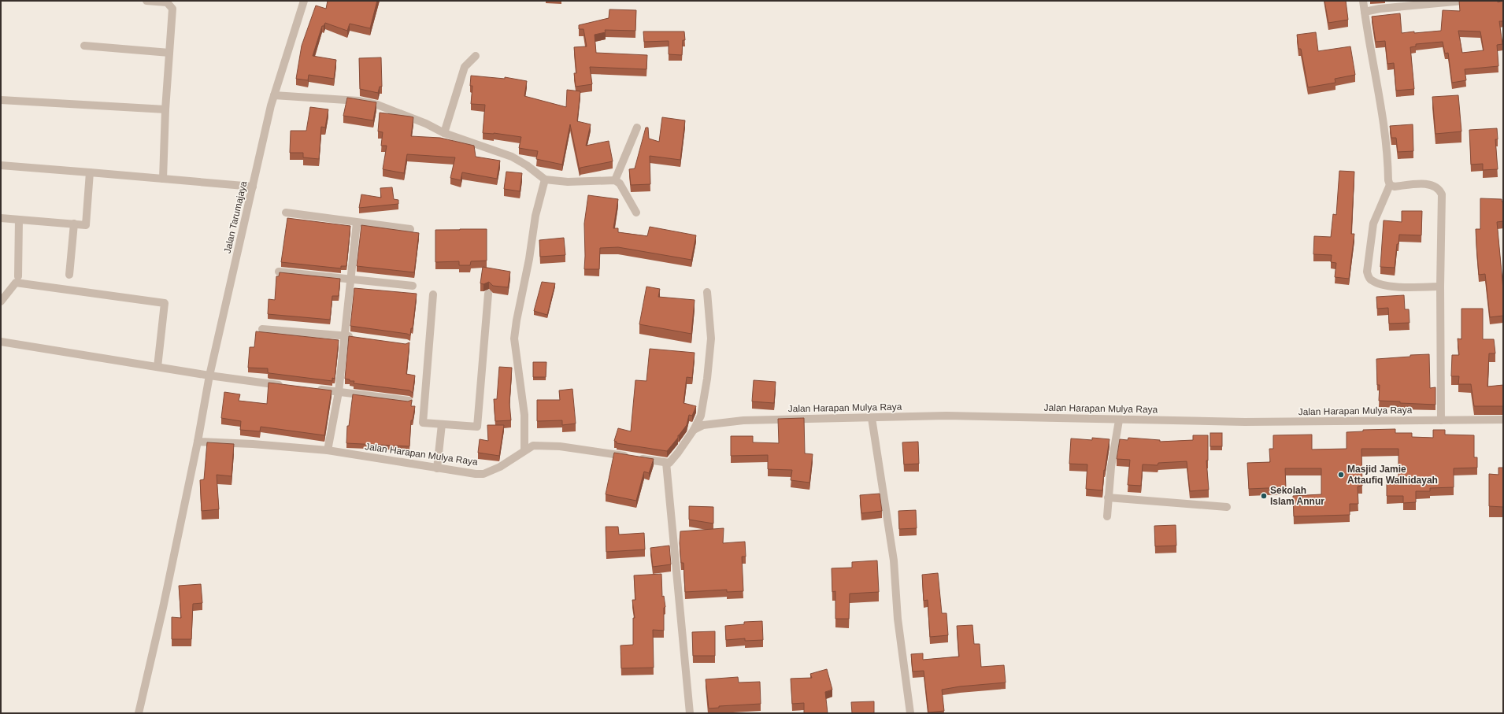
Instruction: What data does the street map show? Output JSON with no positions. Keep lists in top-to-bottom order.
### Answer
{
  "streets": {
    "street": ["Jalan Tarumajaya", "Jalan Harapan Mulya Raya"]
  },
  "crossings": [
    ["Jalan Tarumajaya", "Jalan Harapan Mulya Raya"]
  ],
  "places": ["Masjid Jamie Attaufiq Walhidayah", "Sekolah Islam Annur"]
}
